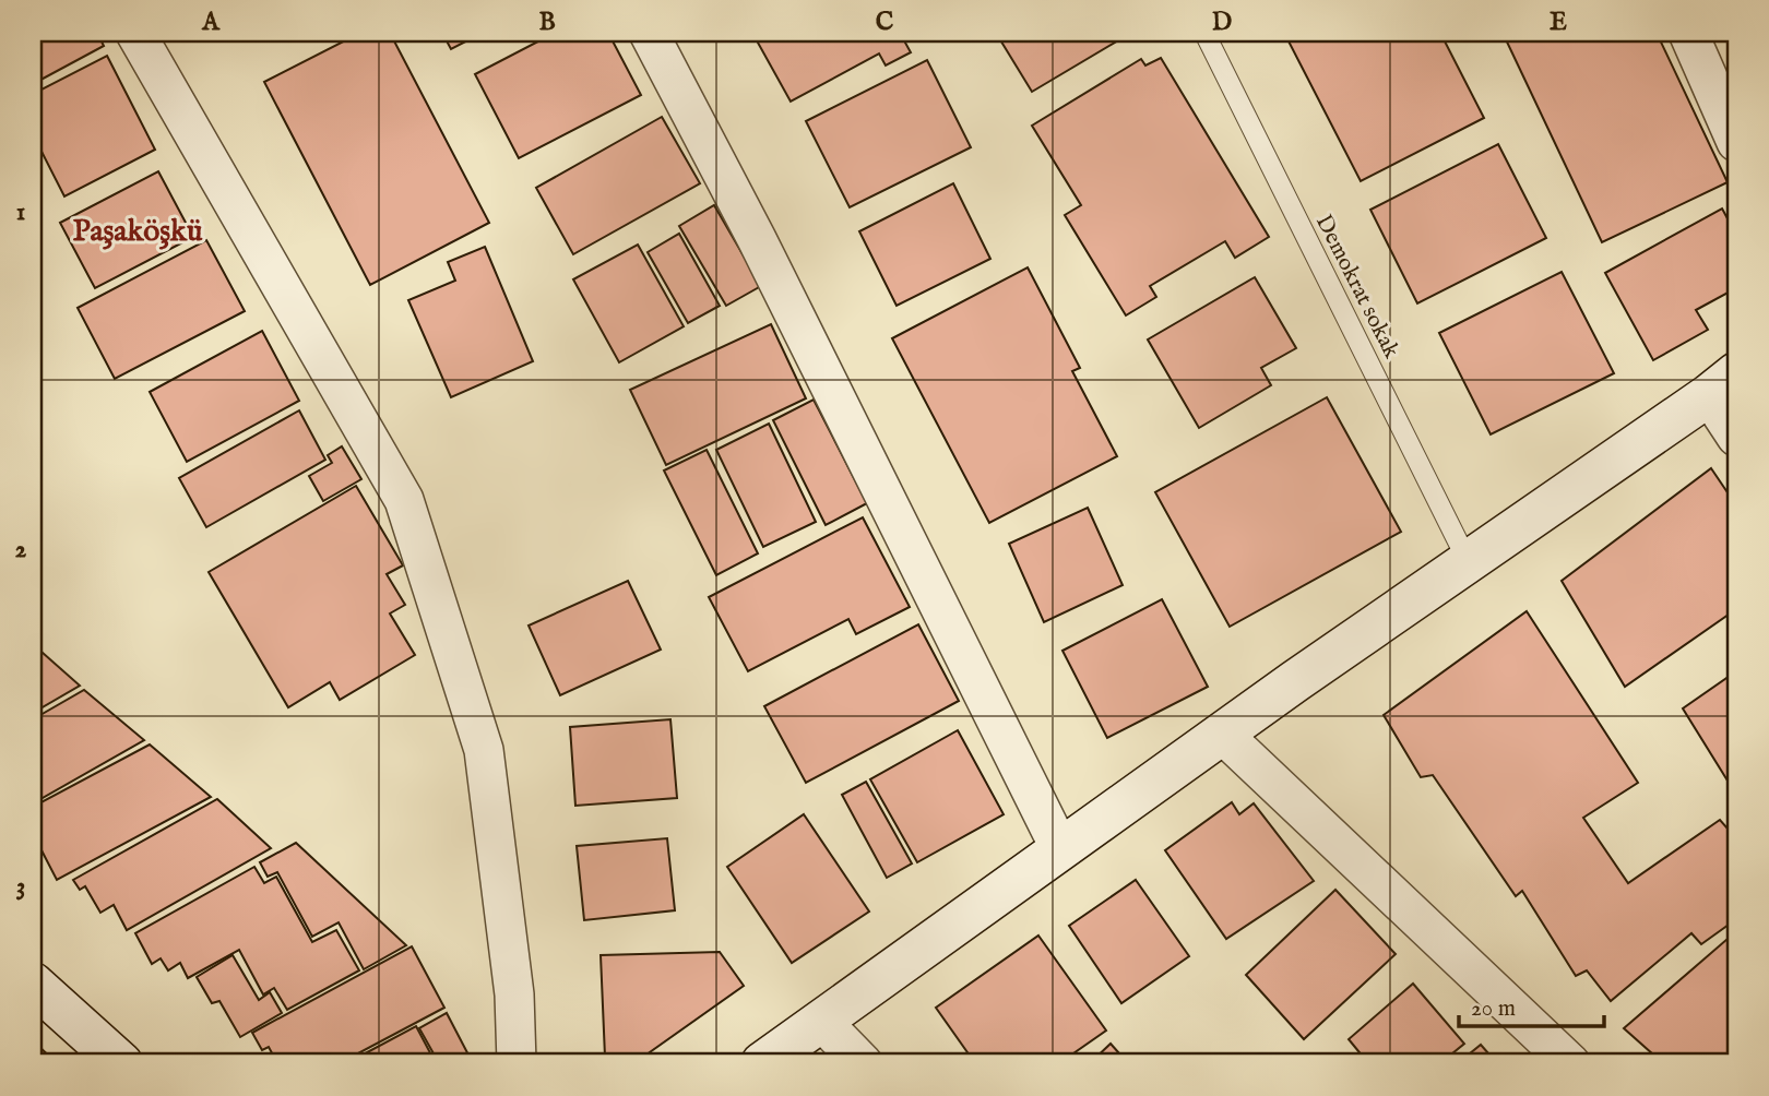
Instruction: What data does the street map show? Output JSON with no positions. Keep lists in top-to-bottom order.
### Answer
{
  "streets": {
    "lane": ["Demokrat sokak"]
  },
  "districts": ["Paşaköşkü"],
  "scale_bar": "20 m",
  "grid": {
    "columns": [
      "A",
      "B",
      "C",
      "D",
      "E"
    ],
    "rows": ["1", "2", "3"]
  }
}
